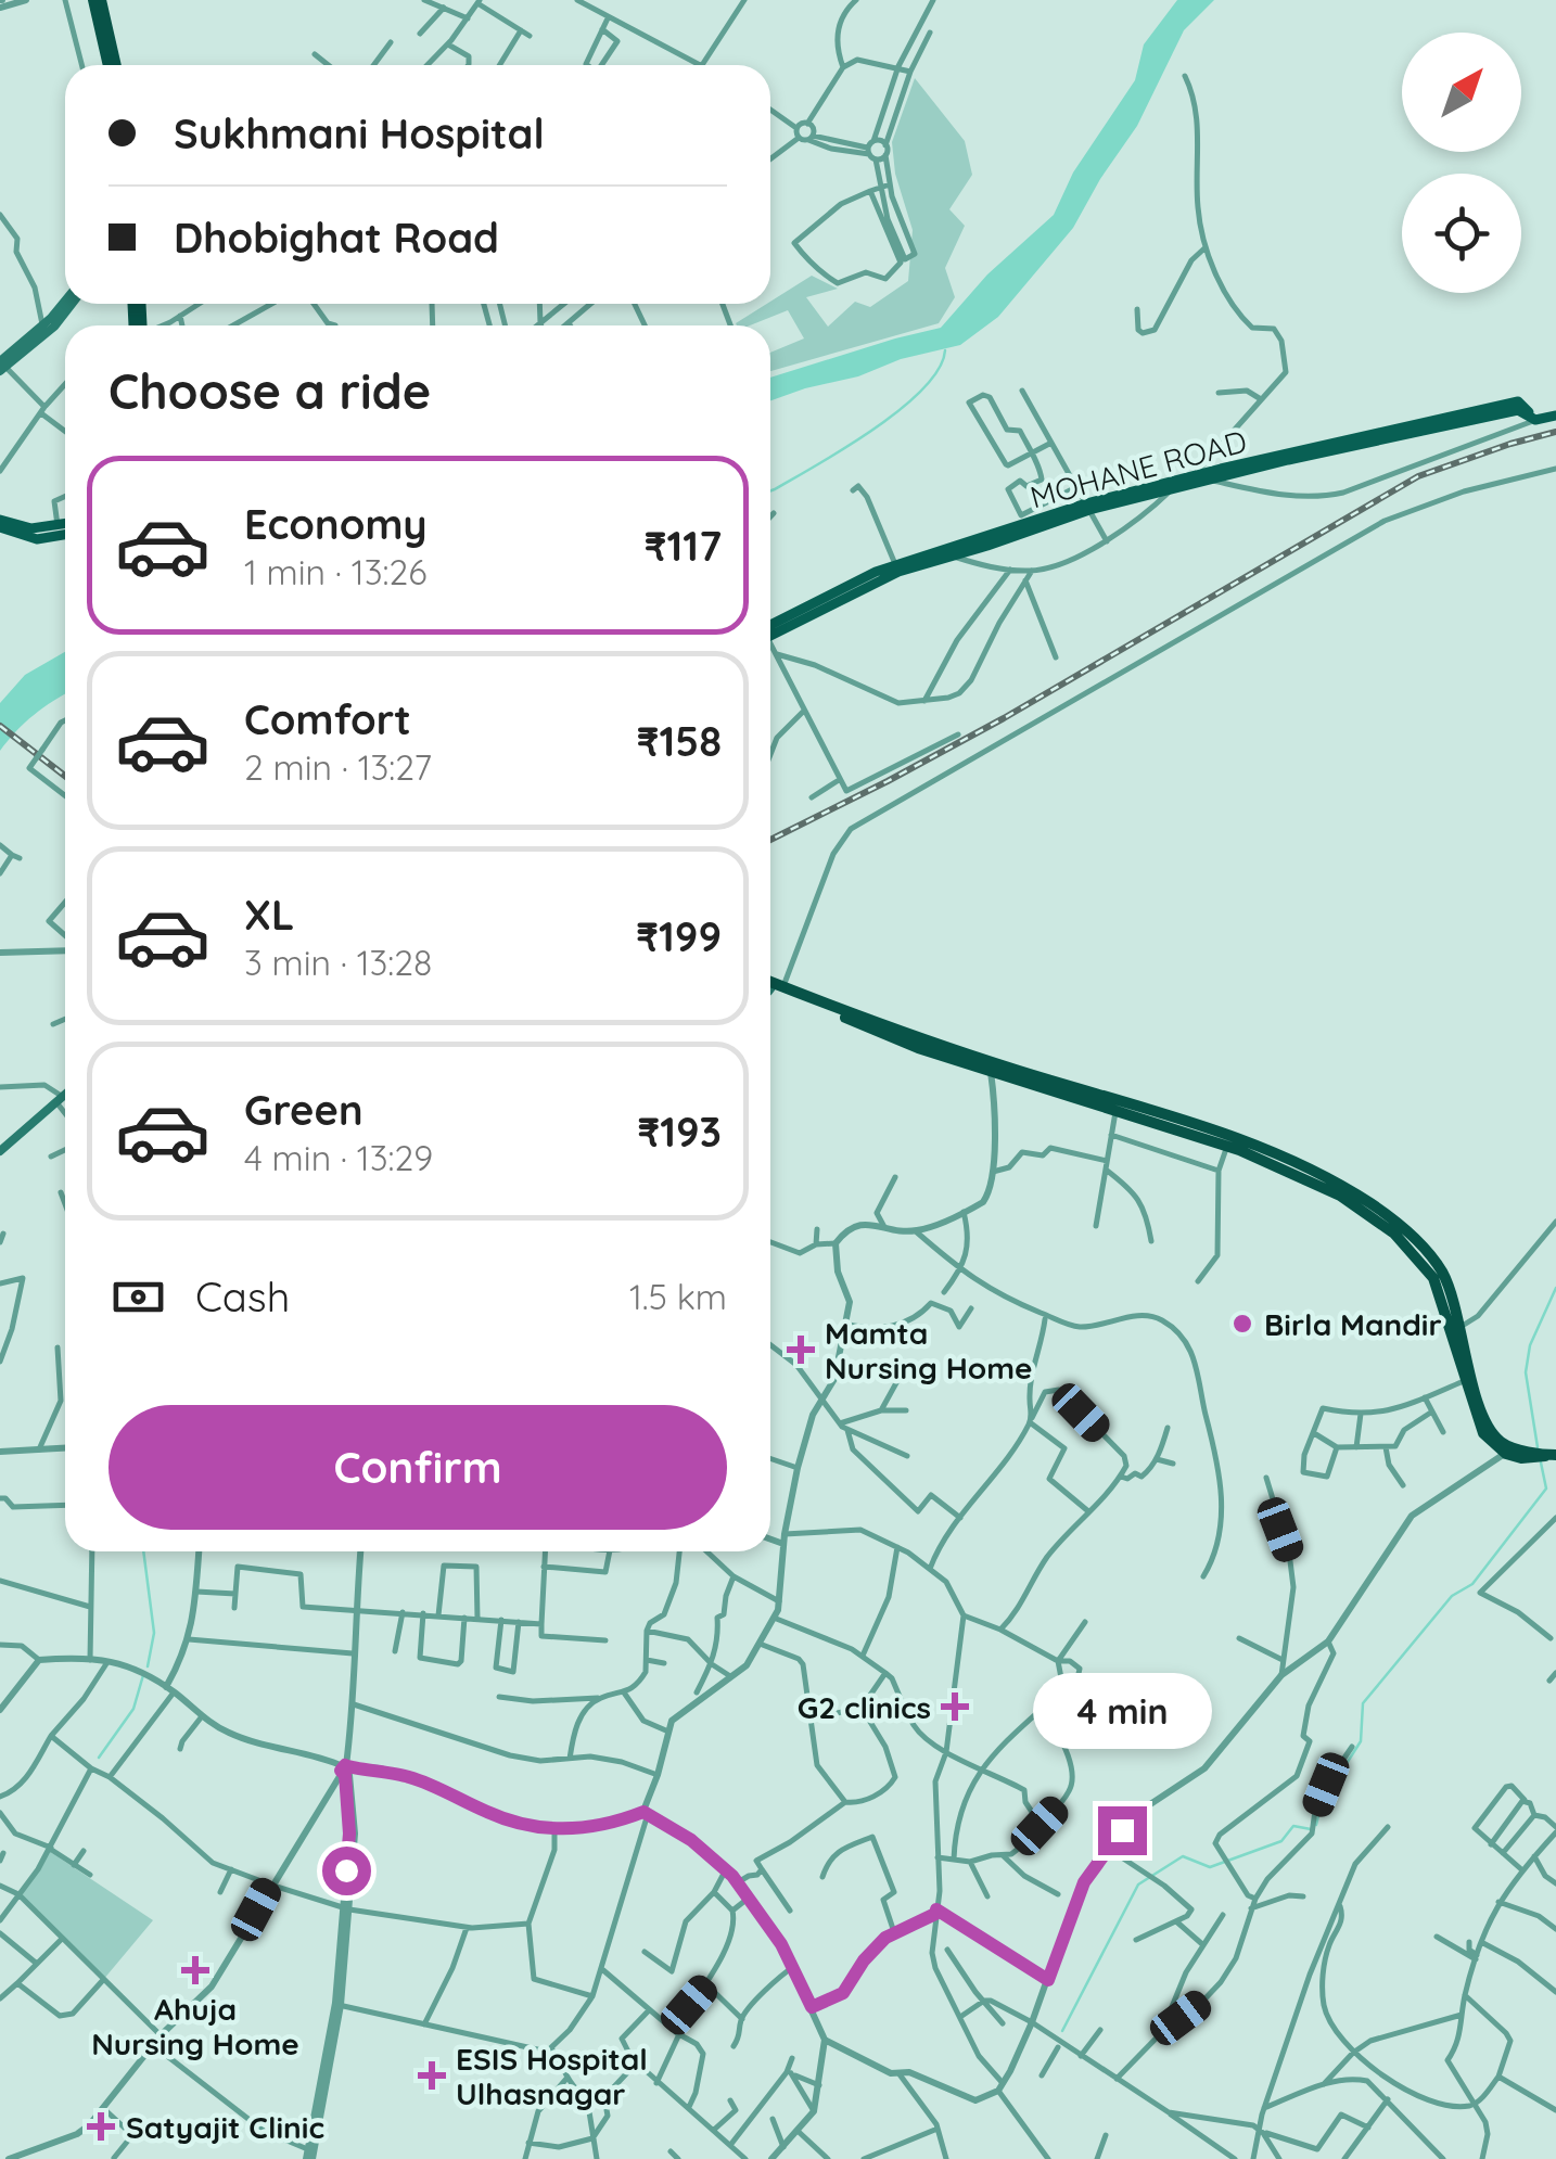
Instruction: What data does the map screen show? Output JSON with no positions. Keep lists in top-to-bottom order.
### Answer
{
  "streets": {
    "main road": ["MOHANE ROAD"]
  },
  "places": {
    "other": ["Birla Mandir"],
    "health": [
      "Mamta Nursing Home",
      "G2 clinics",
      "Ahuja Nursing Home",
      "ESIS Hospital Ulhasnagar",
      "Satyajit Clinic"
    ]
  },
  "north": "top right",
  "page": {
    "banner": ["Sukhmani Hospital", "Dhobighat Road"],
    "heading": "Choose a ride",
    "list": [
      {
        "name": "Economy",
        "note": "1 min · 13:26",
        "value": "₹117"
      },
      {
        "name": "Comfort",
        "note": "2 min · 13:27",
        "value": "₹158"
      },
      {
        "name": "XL",
        "note": "3 min · 13:28",
        "value": "₹199"
      },
      {
        "name": "Green",
        "note": "4 min · 13:29",
        "value": "₹193"
      }
    ],
    "pay": ["Cash", "1.5 km"],
    "buttons": "Confirm",
    "bubble": "4 min"
  }
}
